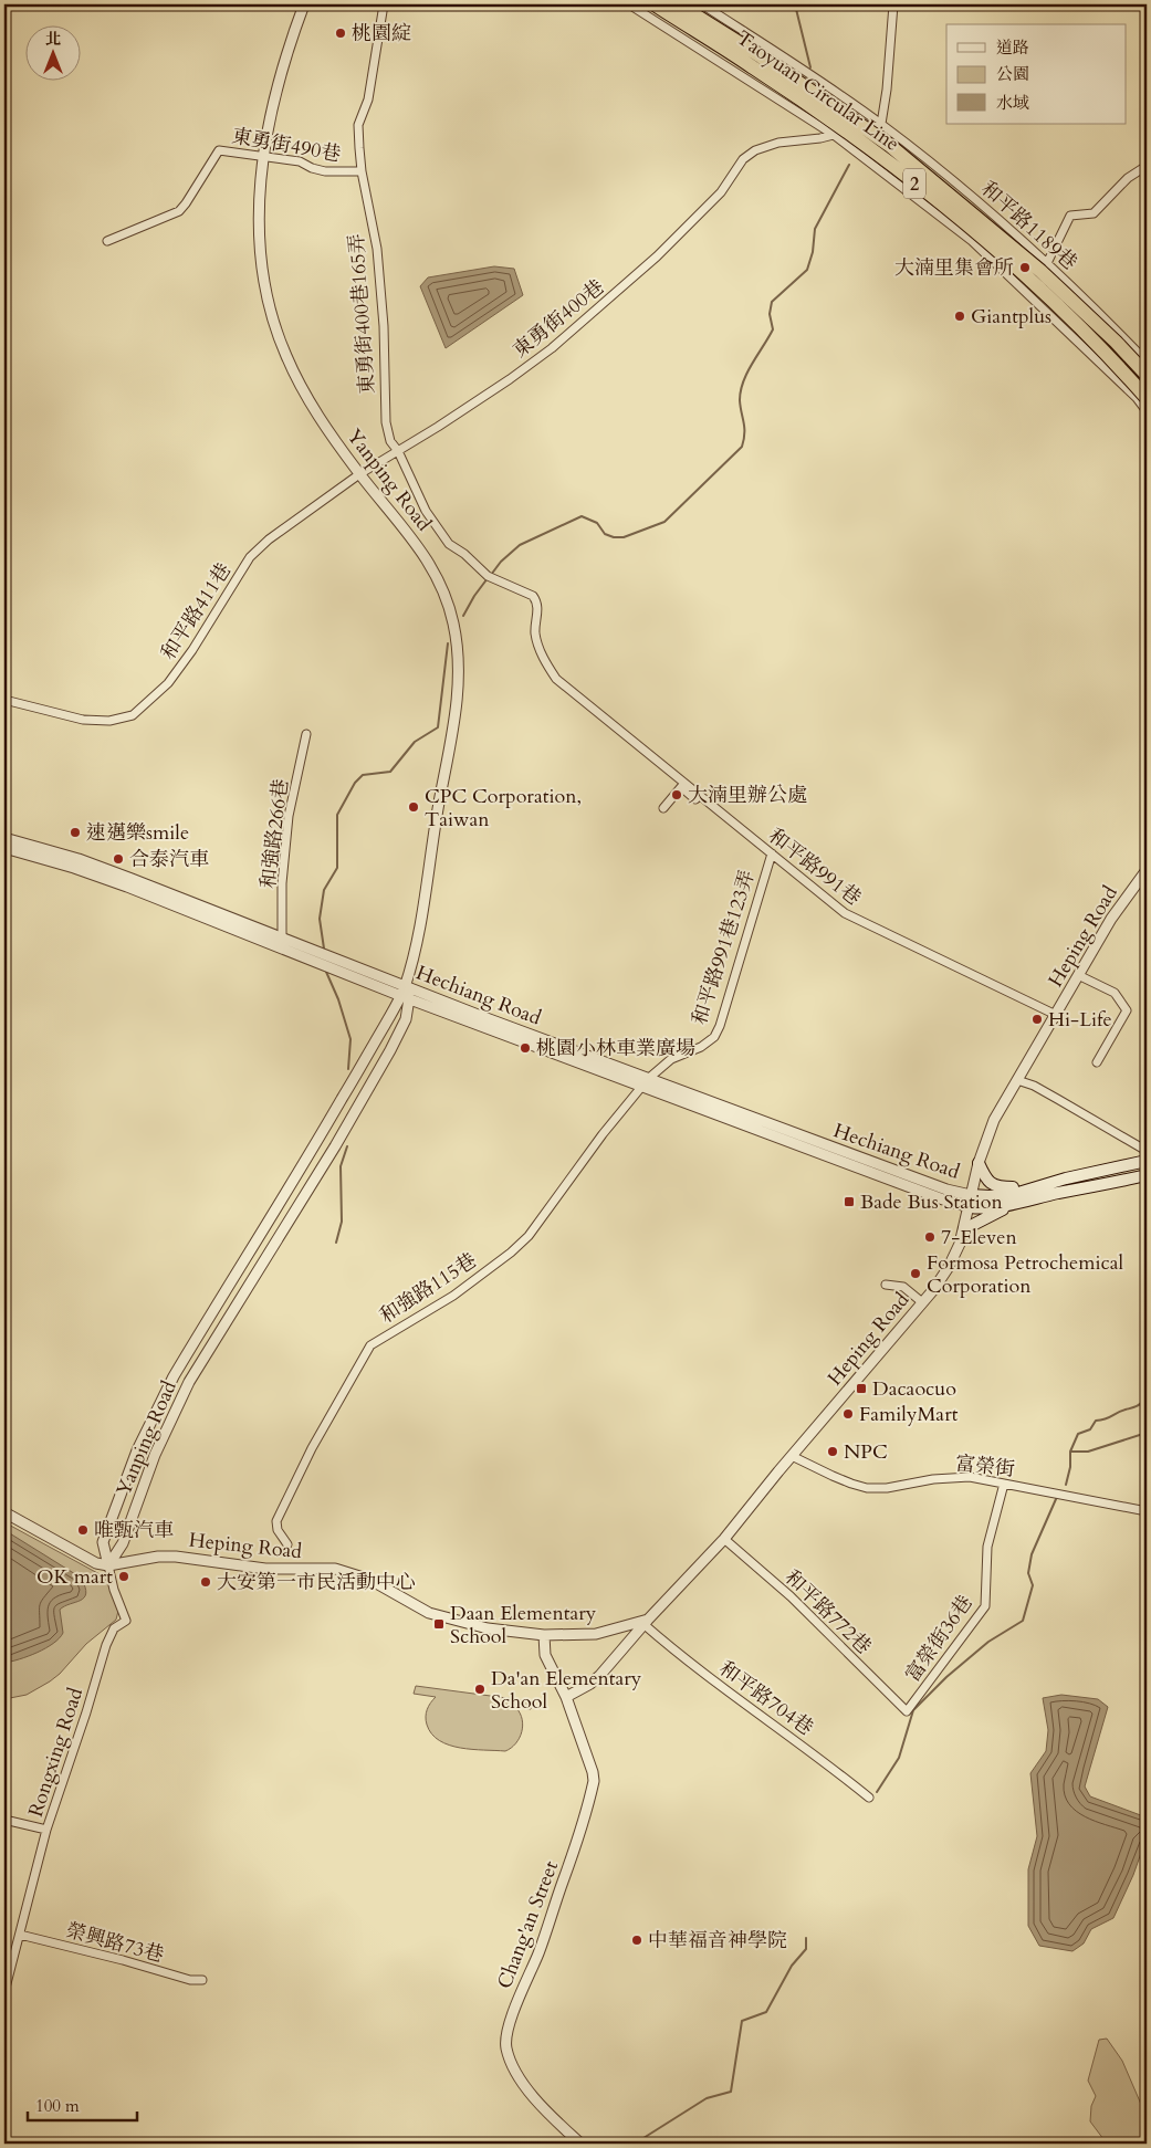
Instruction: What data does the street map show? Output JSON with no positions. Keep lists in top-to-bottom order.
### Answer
{
  "streets": {
    "highway": ["Taoyuan Circular Line", "2"],
    "street": [
      "東勇街490巷",
      "和平路1189巷",
      "東勇街400巷165弄",
      "東勇街400巷",
      "Yanping Road",
      "和平路411巷",
      "和強路266巷",
      "和平路991巷",
      "Heping Road",
      "和平路991巷123弄",
      "Hechiang Road",
      "和強路115巷",
      "富榮街",
      "和平路772巷",
      "富榮街36巷",
      "和平路704巷",
      "Rongxing Road",
      "Chang'an Street",
      "榮興路73巷"
    ]
  },
  "crossings": [
    ["東勇街490巷", "東勇街400巷165弄"],
    ["東勇街490巷", "Yanping Road"],
    ["和平路1189巷", "東勇街400巷"],
    ["東勇街400巷165弄", "東勇街400巷"],
    ["東勇街400巷165弄", "和平路991巷"],
    ["東勇街400巷", "Yanping Road"],
    ["東勇街400巷", "和平路411巷"],
    ["東勇街400巷", "和平路991巷"],
    ["Yanping Road", "Heping Road"],
    ["Yanping Road", "Hechiang Road"],
    ["Yanping Road", "Rongxing Road"],
    ["和強路266巷", "Hechiang Road"],
    ["和平路991巷", "Heping Road"],
    ["和平路991巷", "和平路991巷123弄"],
    ["Heping Road", "Hechiang Road"],
    ["Heping Road", "富榮街"],
    ["Heping Road", "和平路772巷"],
    ["Heping Road", "和平路704巷"],
    ["Heping Road", "Rongxing Road"],
    ["Heping Road", "Chang'an Street"],
    ["和平路991巷123弄", "Hechiang Road"],
    ["和平路991巷123弄", "和強路115巷"],
    ["Hechiang Road", "和強路115巷"],
    ["富榮街", "富榮街36巷"],
    ["和平路772巷", "富榮街36巷"],
    ["Rongxing Road", "榮興路73巷"]
  ],
  "places": {
    "other": [
      "桃園綻",
      "大湳里集會所",
      "Giantplus",
      "大湳里辦公處",
      "CPC Corporation, Taiwan",
      "速邁樂smile",
      "合泰汽車",
      "Hi-Life",
      "桃園小林車業廣場",
      "7-Eleven",
      "Formosa Petrochemical Corporation",
      "FamilyMart",
      "NPC",
      "唯甄汽車",
      "OK mart",
      "大安第一市民活動中心",
      "Da'an Elementary School",
      "中華福音神學院"
    ],
    "transit": ["Bade Bus Station", "Dacaocuo", "Daan Elementary School"]
  },
  "legend": ["道路", "公園", "水域"],
  "scale_bar": "100 m",
  "north": "top"
}
